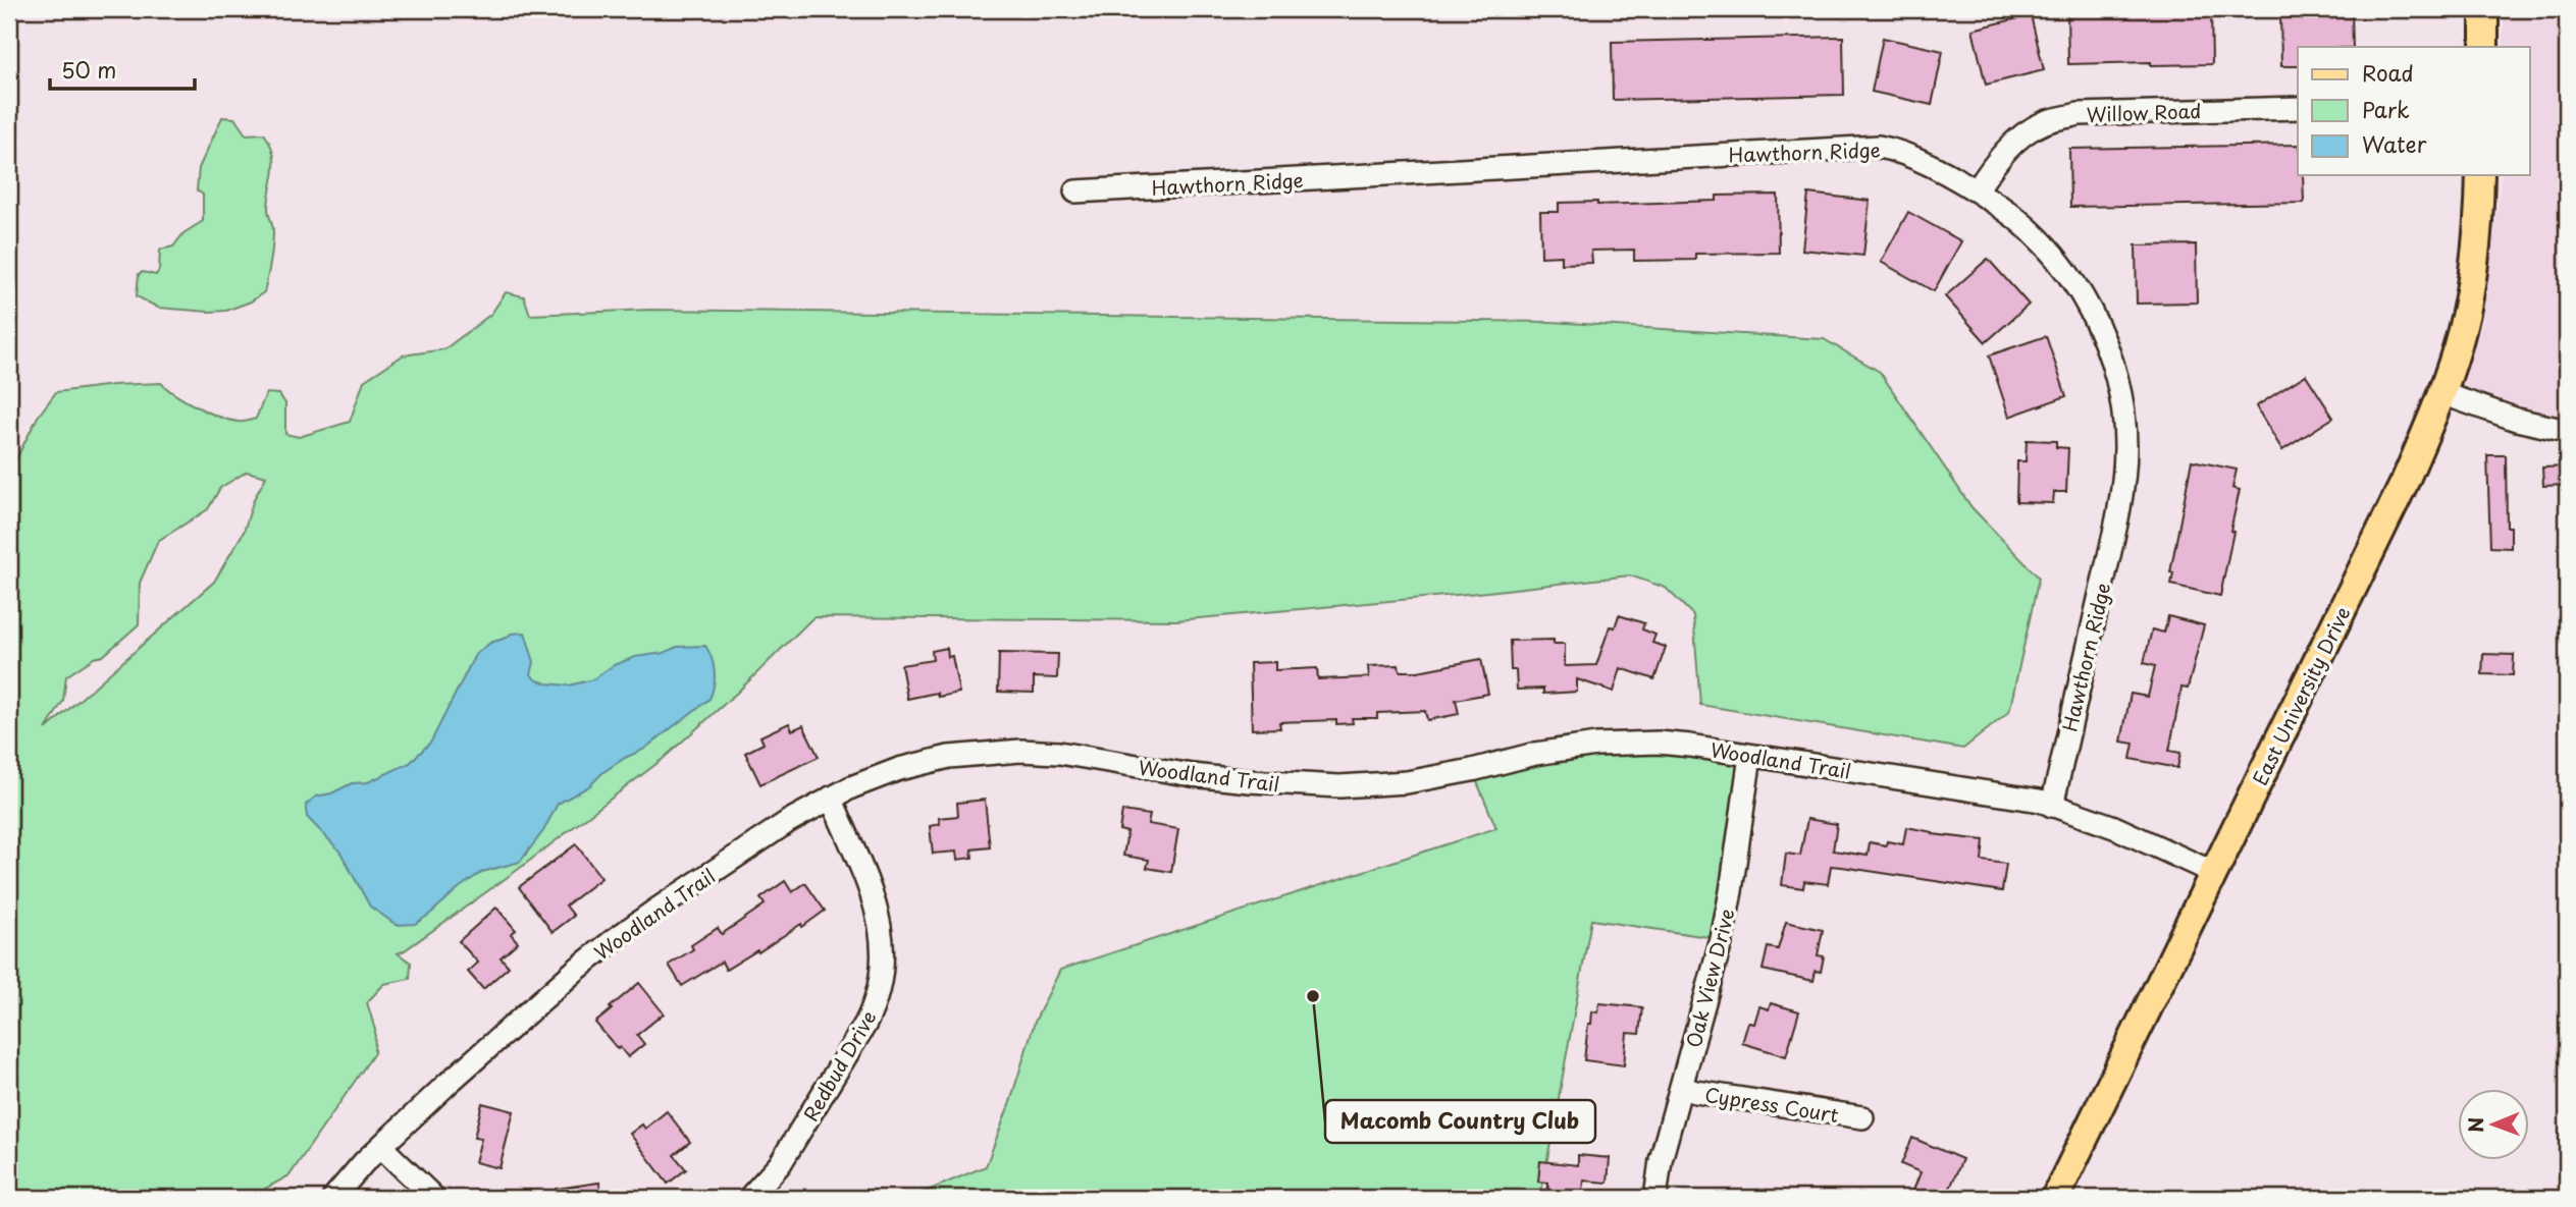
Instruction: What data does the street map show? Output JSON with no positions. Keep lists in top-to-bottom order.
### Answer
{
  "streets": {
    "main road": ["East University Drive"],
    "street": [
      "Willow Road",
      "Hawthorn Ridge",
      "Woodland Trail",
      "Oak View Drive",
      "Redbud Drive",
      "Cypress Court"
    ]
  },
  "crossings": [
    ["Willow Road", "Hawthorn Ridge"],
    ["Hawthorn Ridge", "Woodland Trail"],
    ["East University Drive", "Woodland Trail"],
    ["Woodland Trail", "Oak View Drive"],
    ["Woodland Trail", "Redbud Drive"],
    ["Oak View Drive", "Cypress Court"]
  ],
  "places": ["Macomb Country Club"],
  "legend": ["Road", "Park", "Water"],
  "scale_bar": "50 m",
  "north": "left"
}
